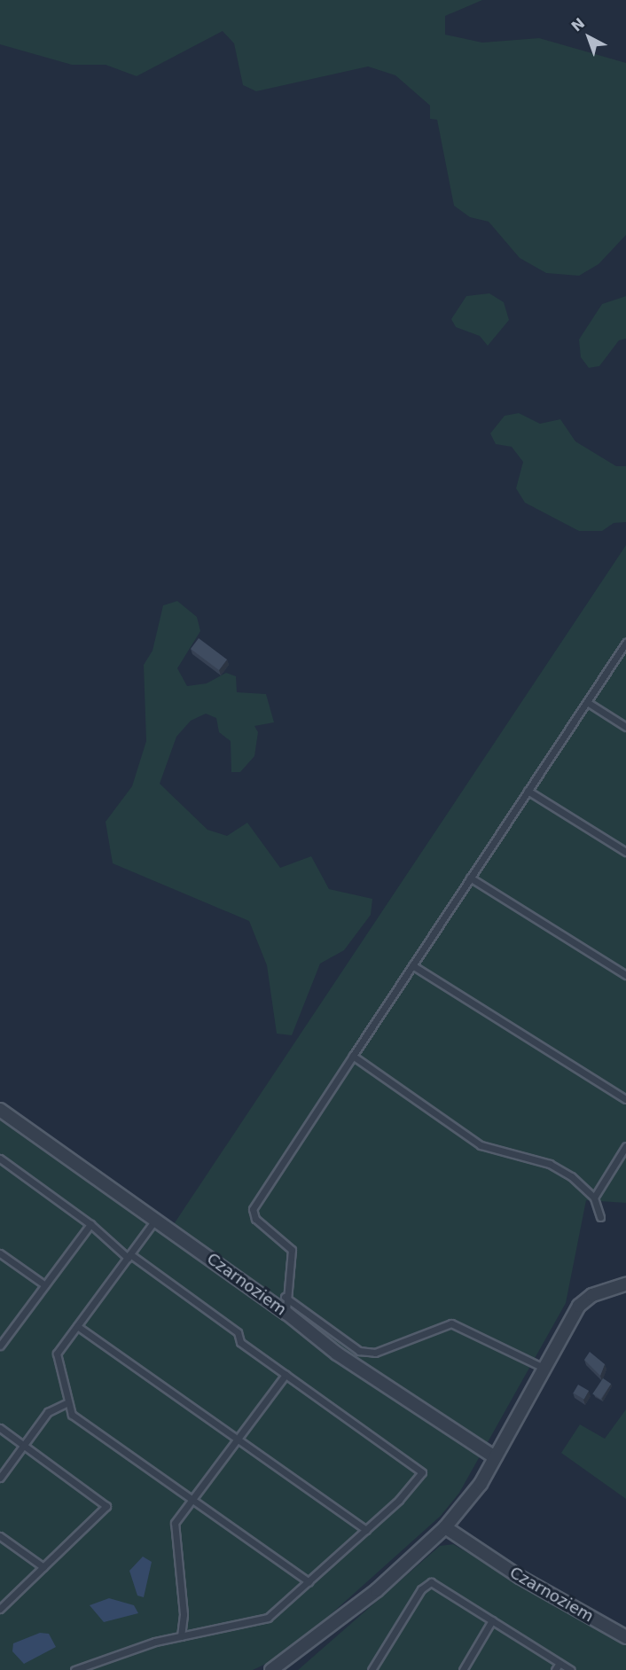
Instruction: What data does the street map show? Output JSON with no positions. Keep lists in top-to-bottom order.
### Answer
{
  "streets": {
    "street": ["Czarnoziem"]
  },
  "north": "top left"
}
